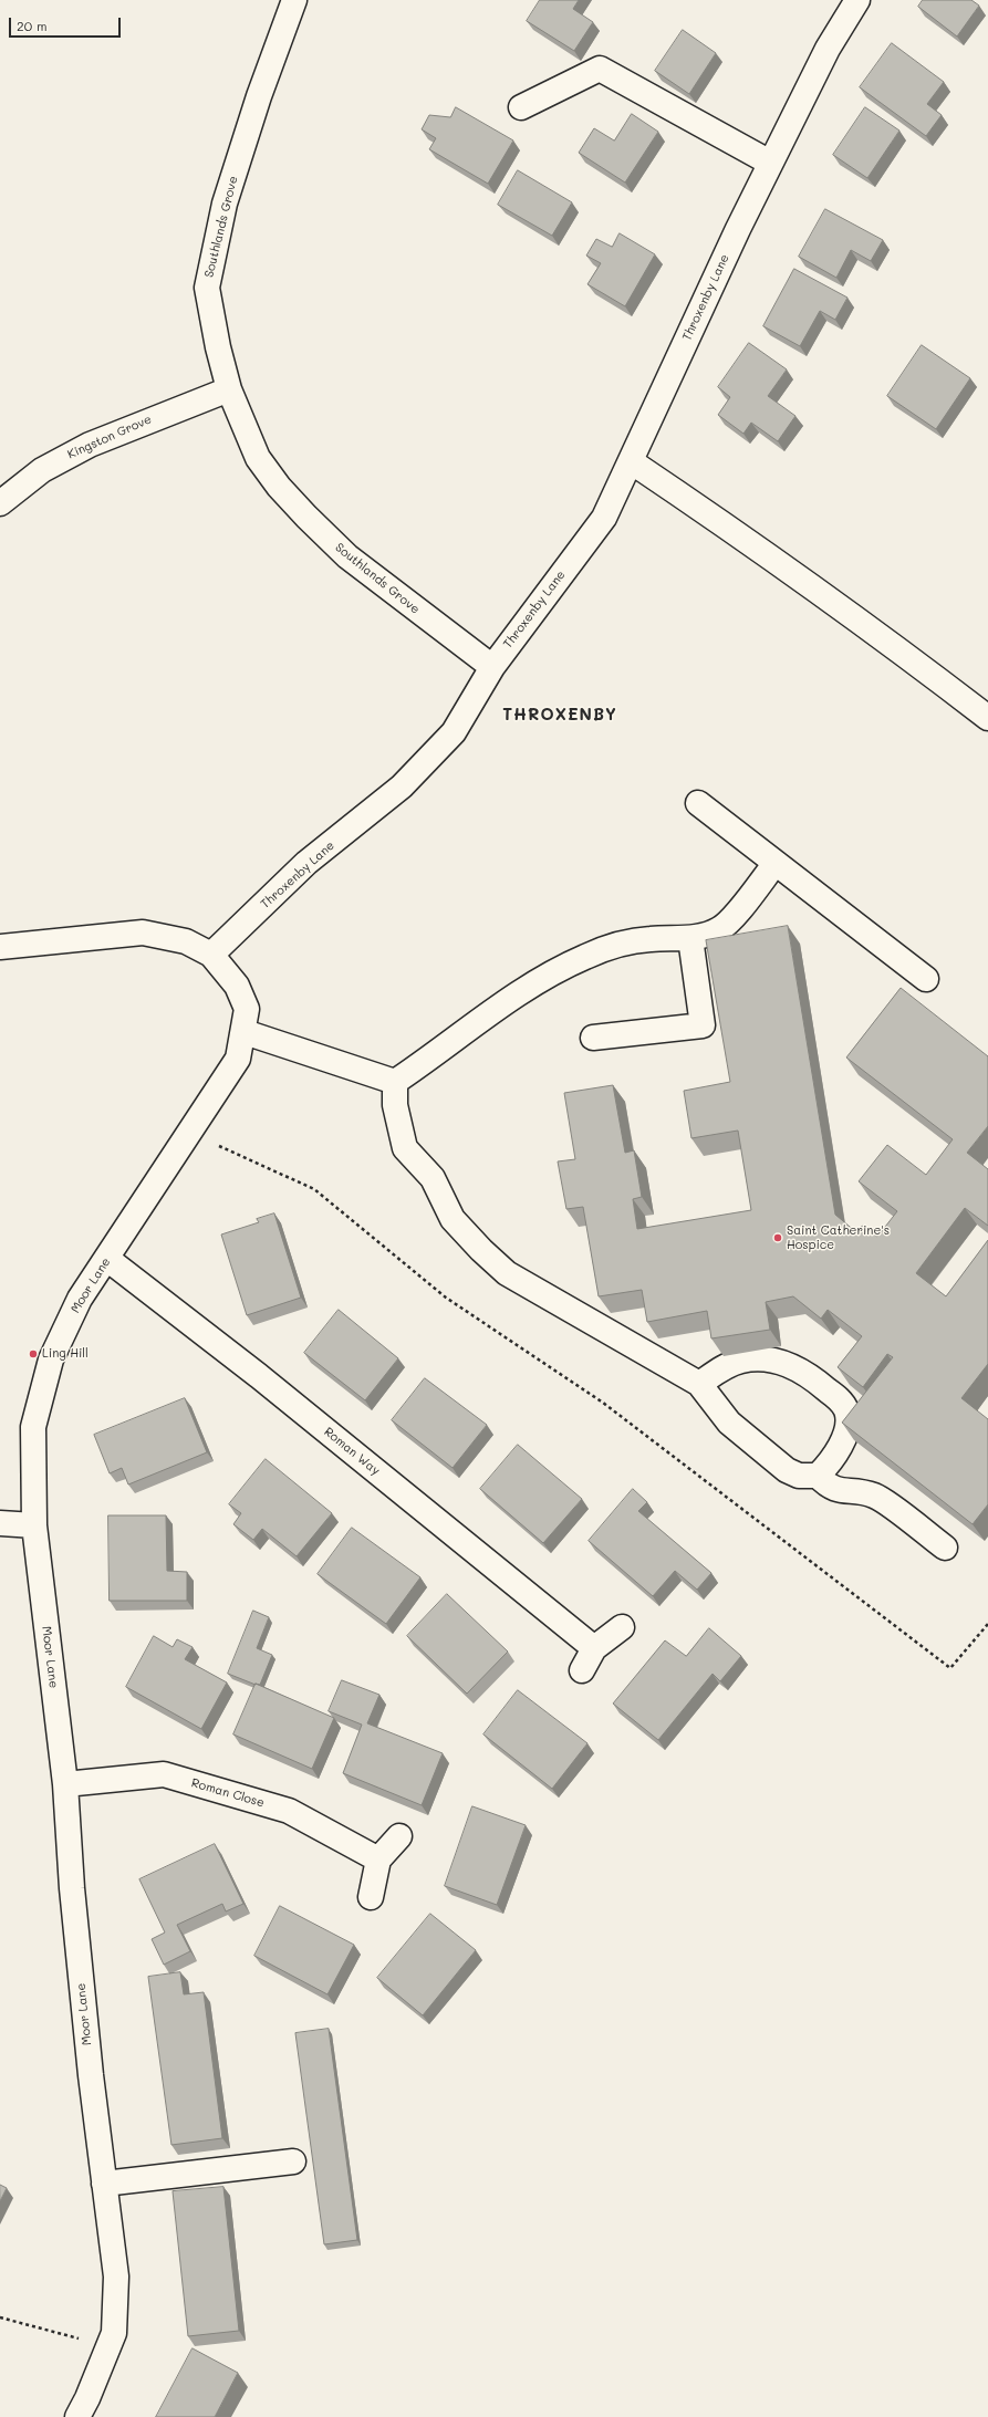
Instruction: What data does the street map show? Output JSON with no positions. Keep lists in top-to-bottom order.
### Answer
{
  "streets": {
    "street": [
      "Southlands Grove",
      "Throxenby Lane",
      "Kingston Grove",
      "Moor Lane",
      "Roman Way",
      "Roman Close"
    ]
  },
  "crossings": [
    ["Southlands Grove", "Throxenby Lane"],
    ["Southlands Grove", "Kingston Grove"],
    ["Throxenby Lane", "Moor Lane"],
    ["Moor Lane", "Roman Way"],
    ["Moor Lane", "Roman Close"]
  ],
  "districts": ["THROXENBY"],
  "places": ["Saint Catherine's Hospice", "Ling Hill"],
  "scale_bar": "20 m"
}
